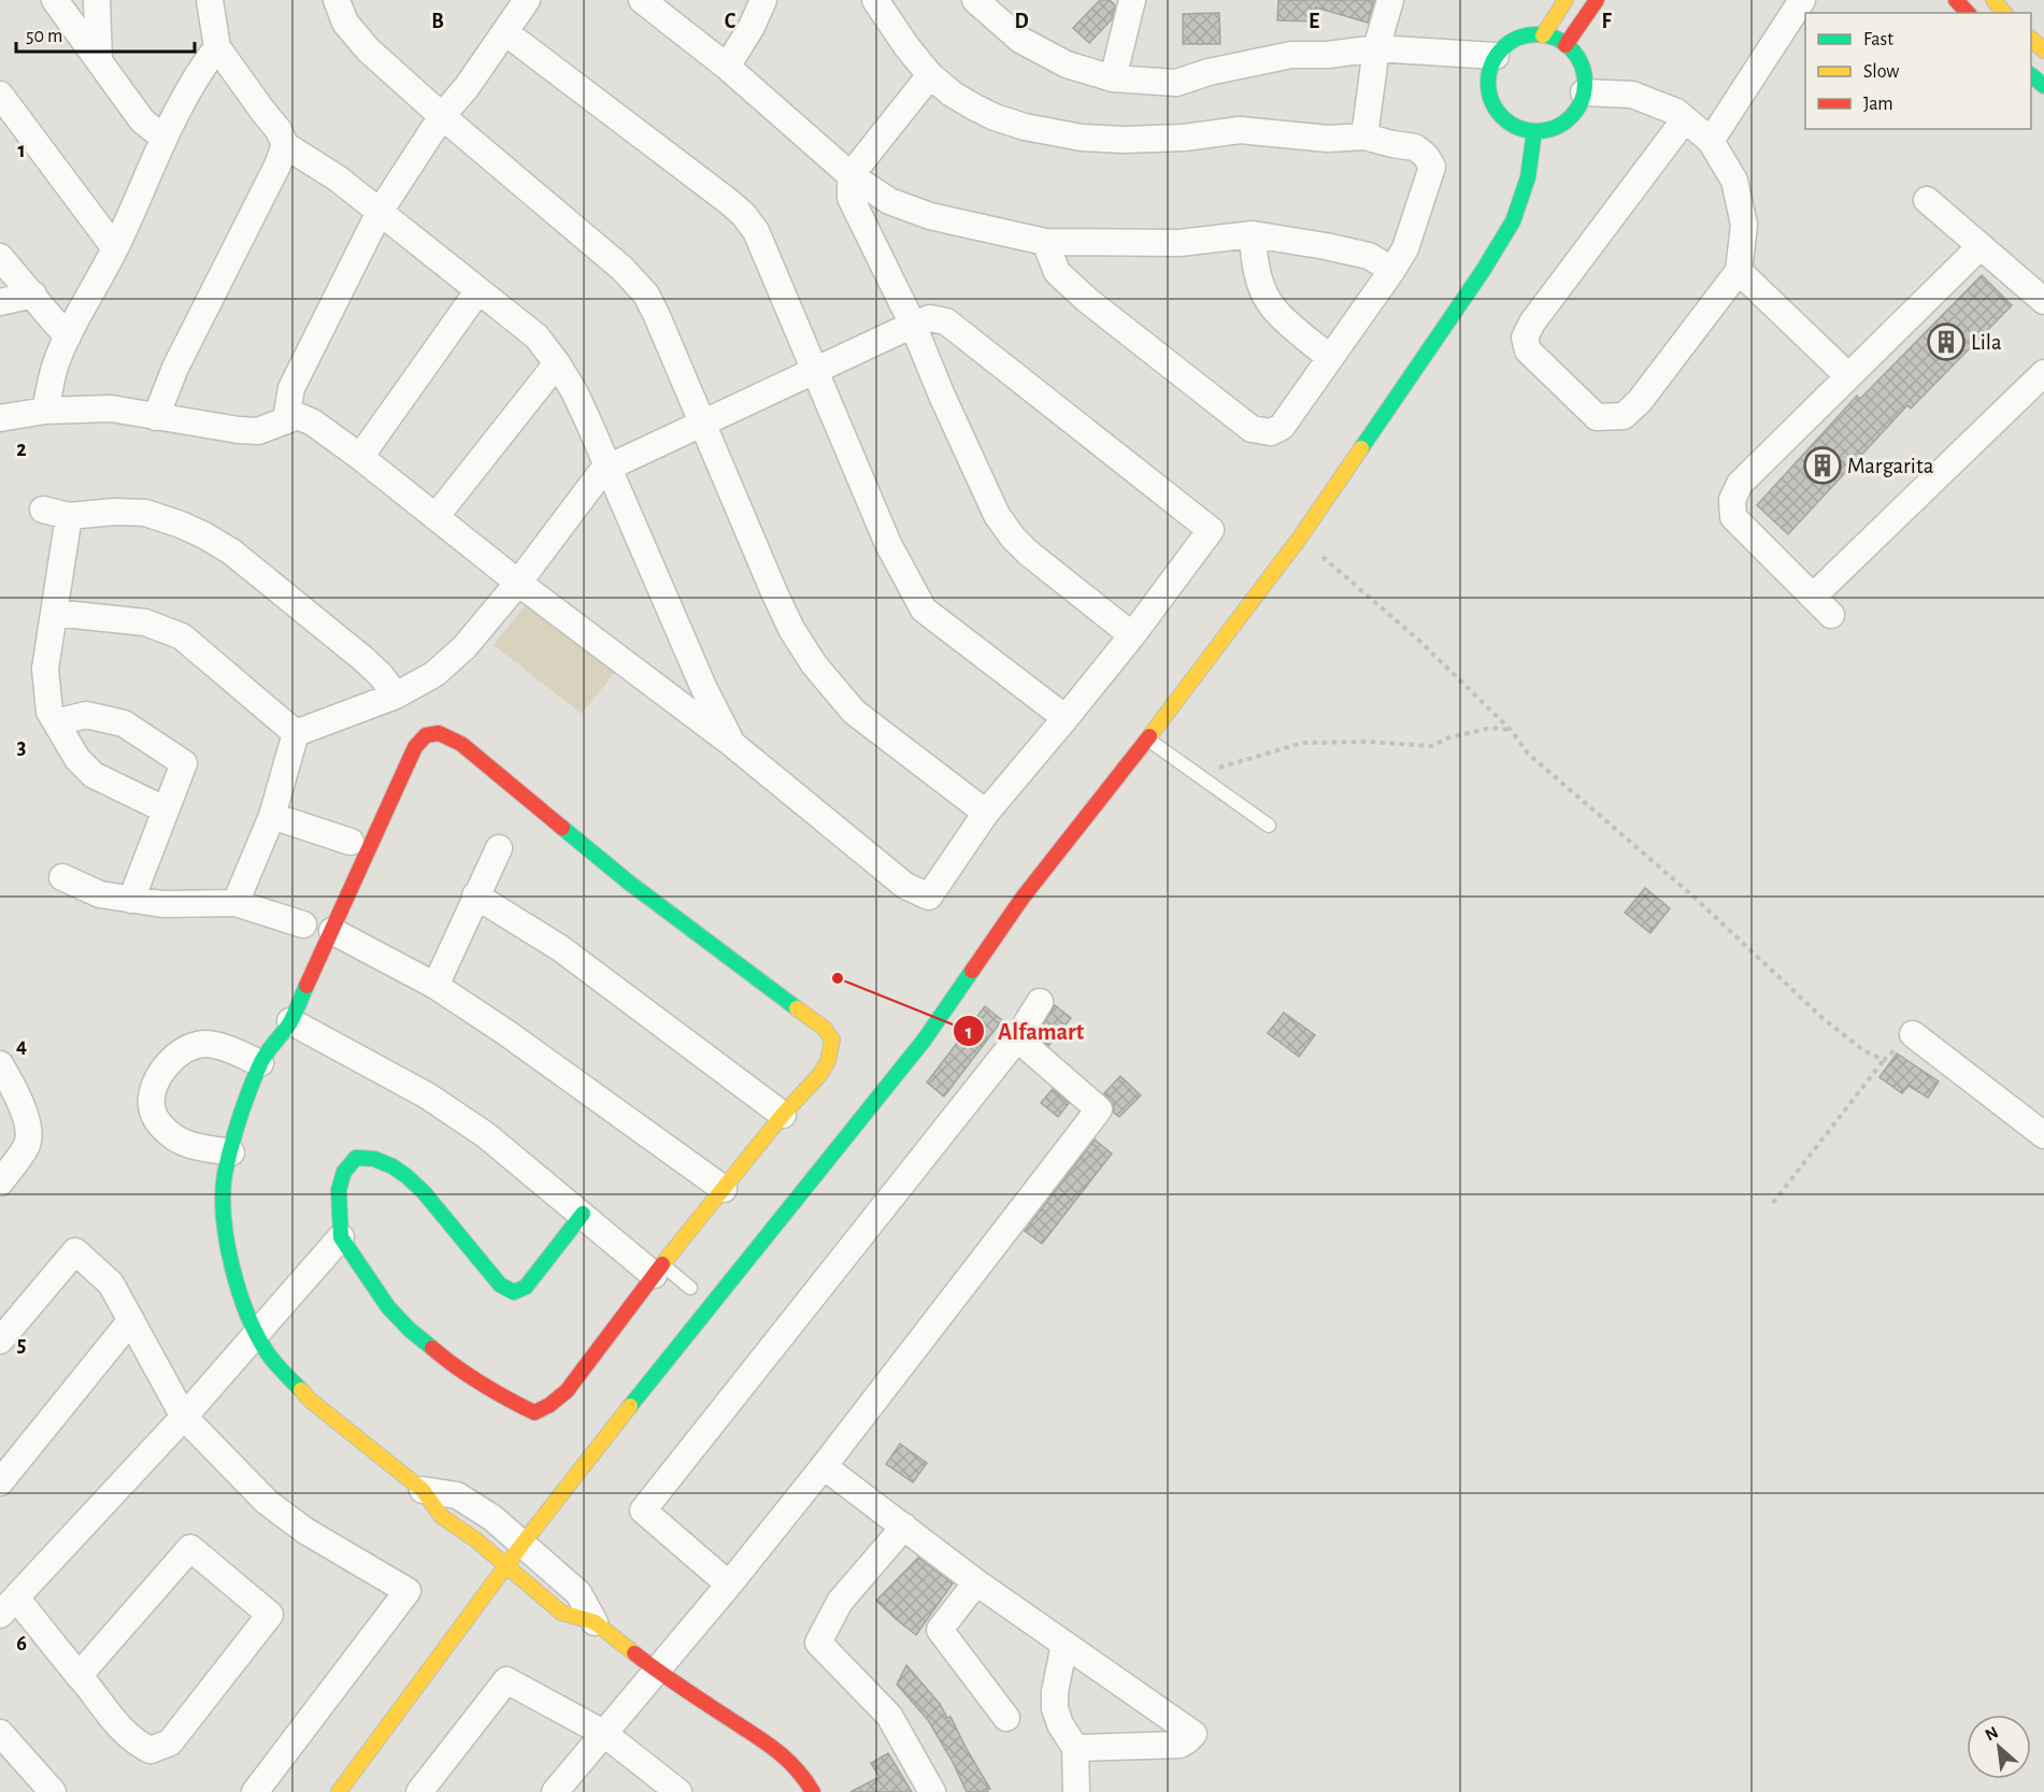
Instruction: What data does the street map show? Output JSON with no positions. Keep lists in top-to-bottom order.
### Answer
{
  "places": {
    "building": ["Lila", "Margarita"],
    "other": ["Alfamart"]
  },
  "legend": ["Fast", "Slow", "Jam"],
  "scale_bar": "50 m",
  "north": "top left",
  "grid": {
    "columns": [
      "B",
      "C",
      "D",
      "E",
      "F"
    ],
    "rows": [
      "1",
      "2",
      "3",
      "4",
      "5",
      "6"
    ]
  }
}
